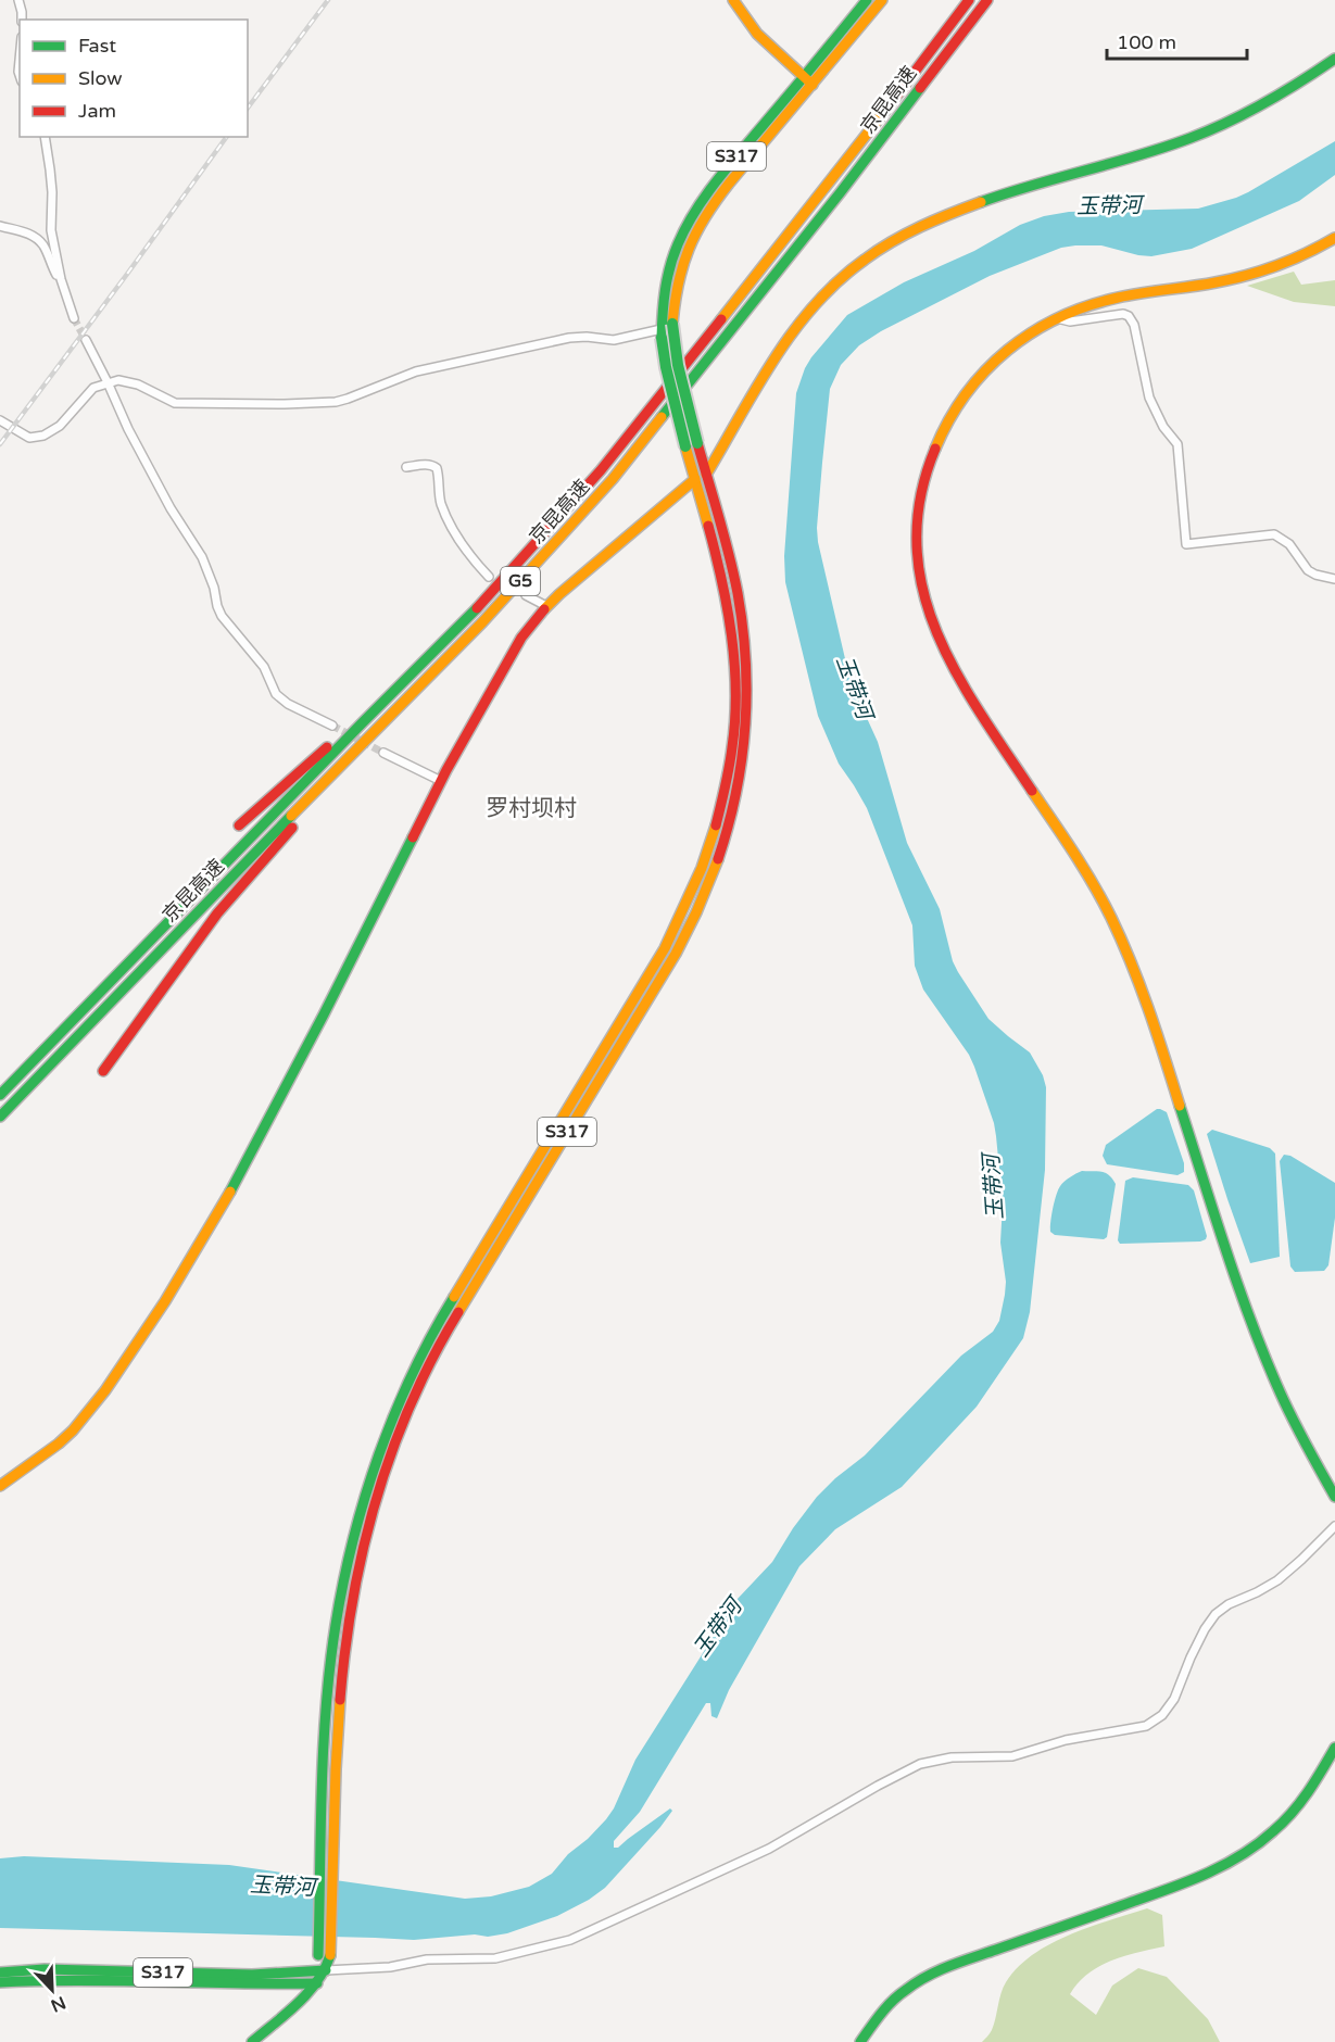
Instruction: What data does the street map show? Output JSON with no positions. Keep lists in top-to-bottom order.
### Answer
{
  "streets": {
    "main road": ["京昆高速", "S317", "G5"]
  },
  "districts": ["罗村坝村"],
  "water": ["玉带河"],
  "legend": ["Fast", "Slow", "Jam"],
  "scale_bar": "100 m",
  "north": "bottom right"
}
